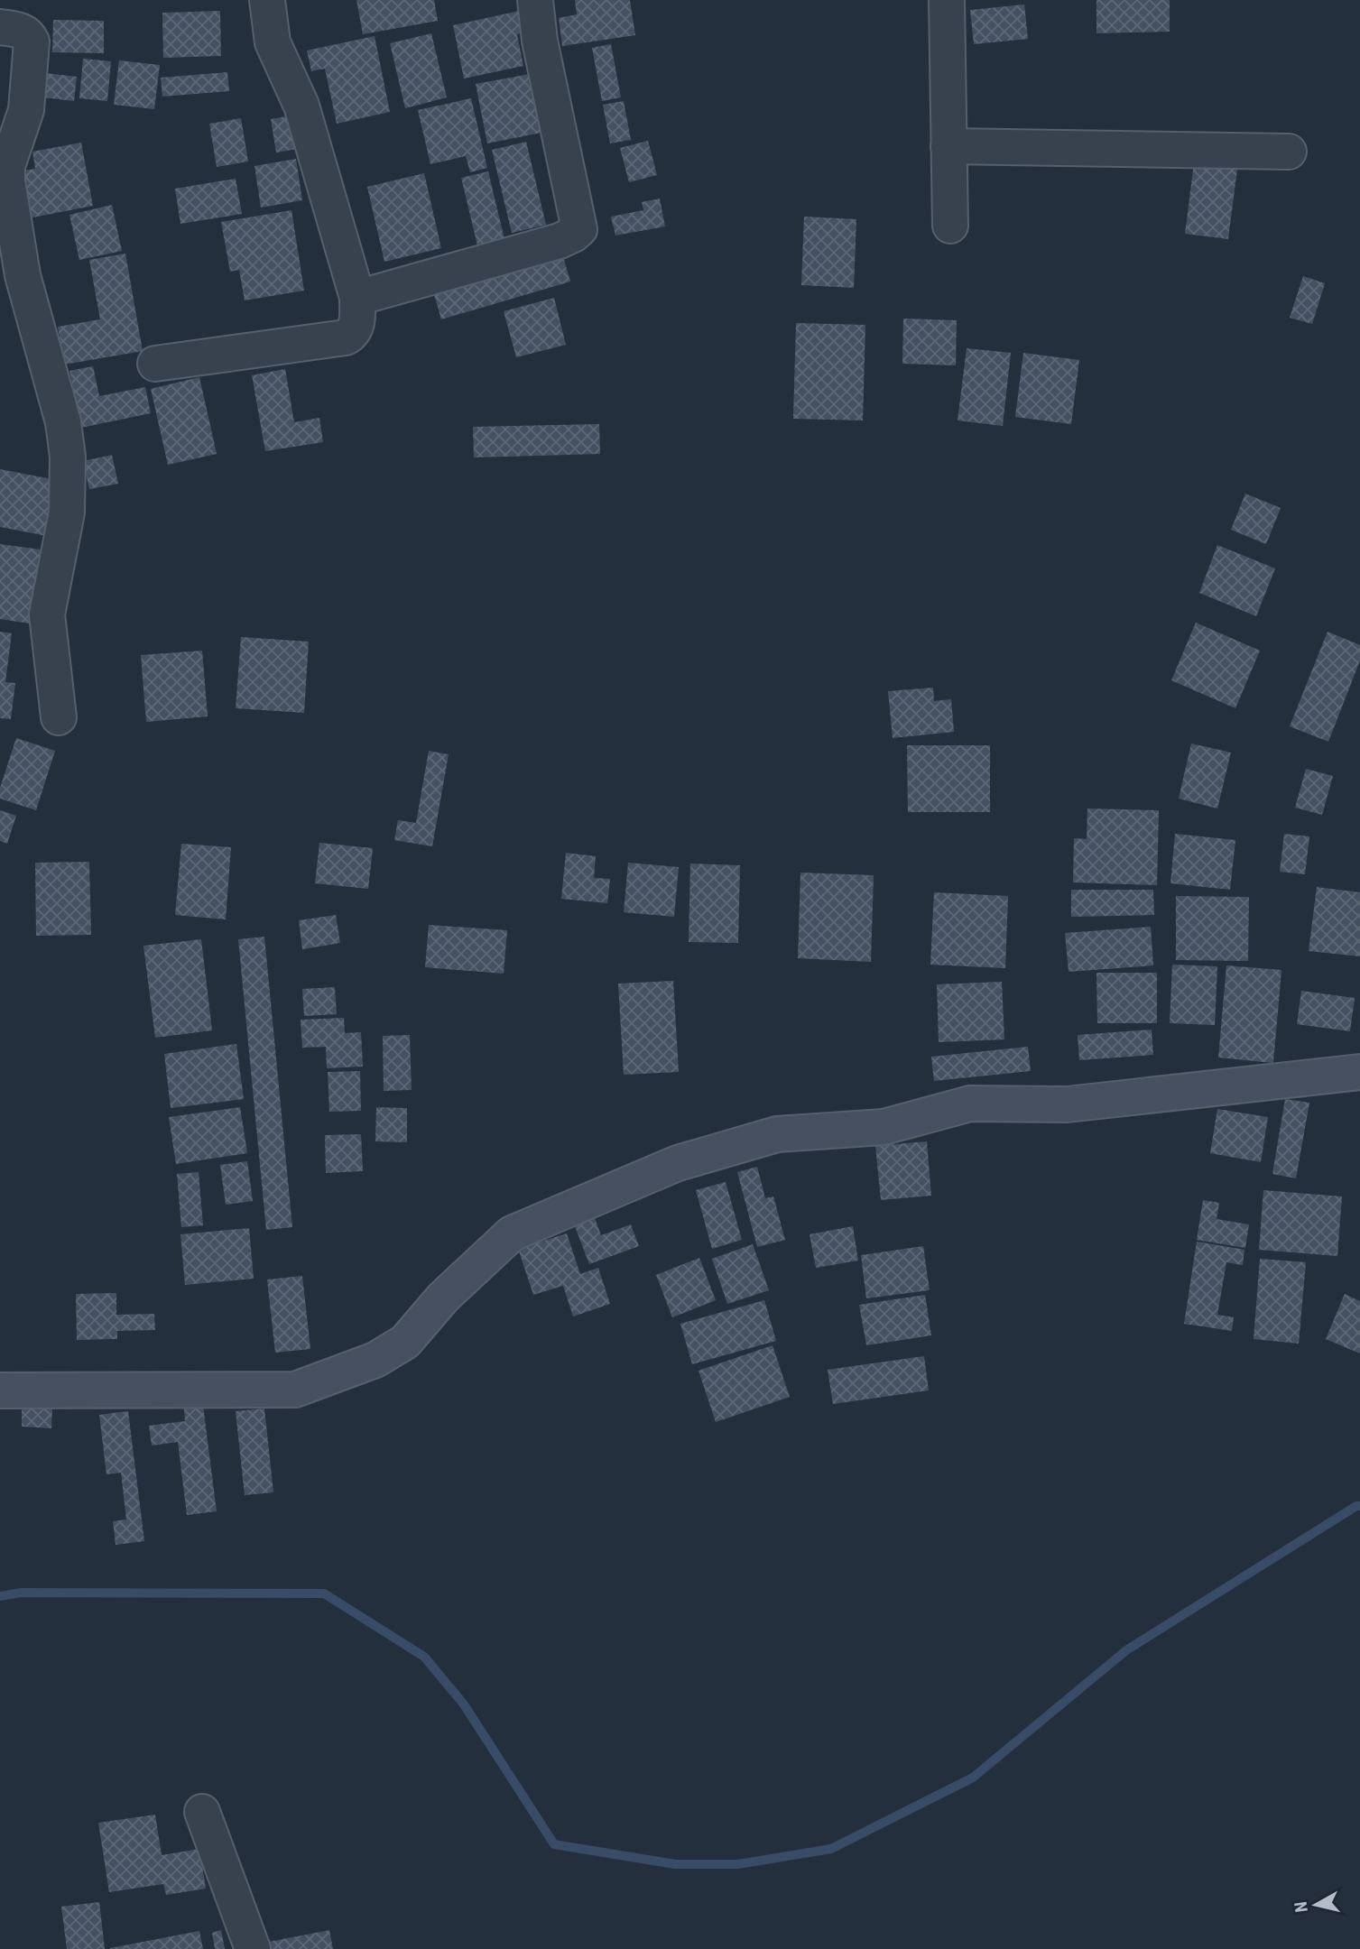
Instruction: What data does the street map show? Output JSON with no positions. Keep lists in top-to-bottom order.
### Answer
{
  "north": "left"
}
